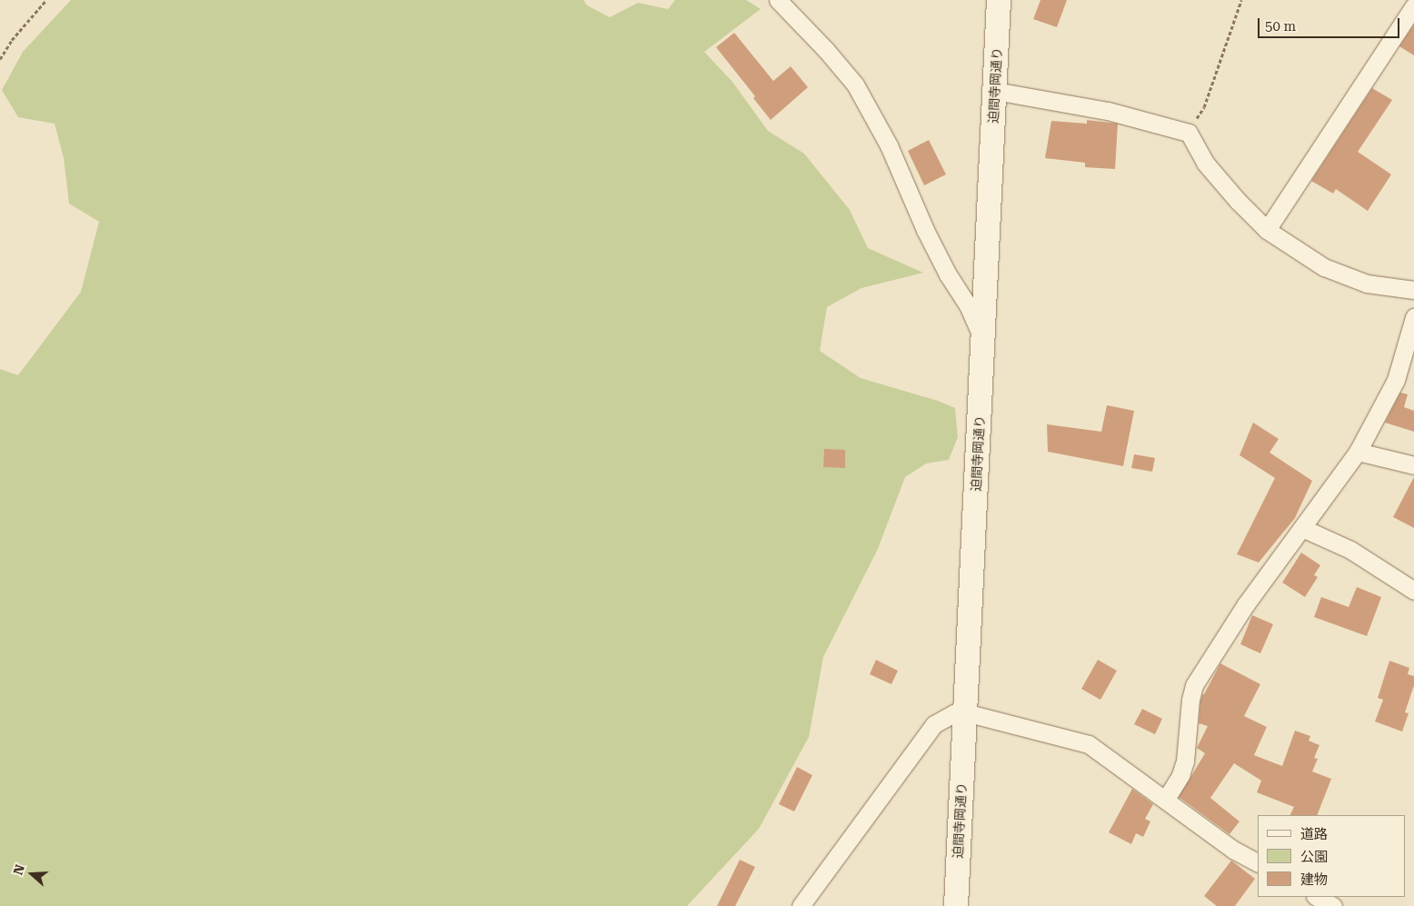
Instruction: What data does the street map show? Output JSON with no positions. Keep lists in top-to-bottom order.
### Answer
{
  "streets": {
    "street": ["迫間寺岡通り"]
  },
  "legend": ["道路", "公園", "建物"],
  "scale_bar": "50 m",
  "north": "left"
}
